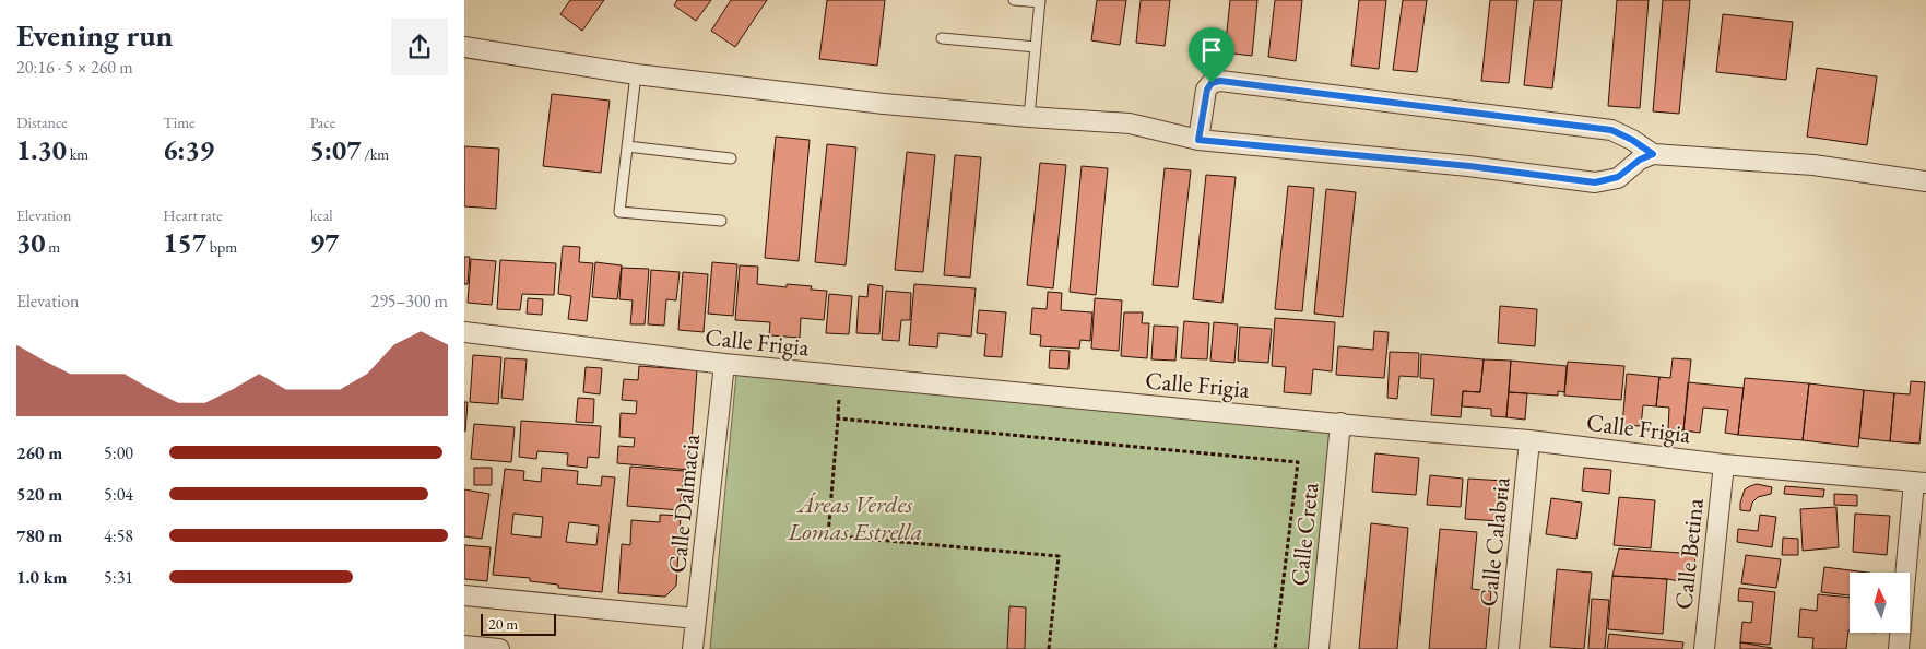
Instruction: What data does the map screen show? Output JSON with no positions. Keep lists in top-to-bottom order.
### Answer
{
  "streets": {
    "street": [
      "Calle Frigia",
      "Calle Dalmacia",
      "Calle Creta",
      "Calle Calabria",
      "Calle Betina"
    ]
  },
  "crossings": [
    ["Calle Frigia", "Calle Dalmacia"],
    ["Calle Frigia", "Calle Creta"],
    ["Calle Frigia", "Calle Calabria"],
    ["Calle Frigia", "Calle Betina"]
  ],
  "parks": ["Áreas Verdes Lomas Estrella"],
  "scale_bar": "20 m",
  "north": "top",
  "page": {
    "heading": ["Evening run", "20:16 · 5 × 260 m"],
    "stats": [
      ["Distance", "1.30 km"],
      ["Time", "6:39"],
      ["Pace", "5:07 /km"],
      ["Elevation", "30 m"],
      ["Heart rate", "157 bpm"],
      ["kcal", "97"]
    ],
    "chart": ["Elevation", "295–300 m"],
    "list": [
      {
        "name": "260 m",
        "note": "5:00"
      },
      {
        "name": "520 m",
        "note": "5:04"
      },
      {
        "name": "780 m",
        "note": "4:58"
      },
      {
        "name": "1.0 km",
        "note": "5:31"
      }
    ],
    "scale": "20 m"
  }
}
